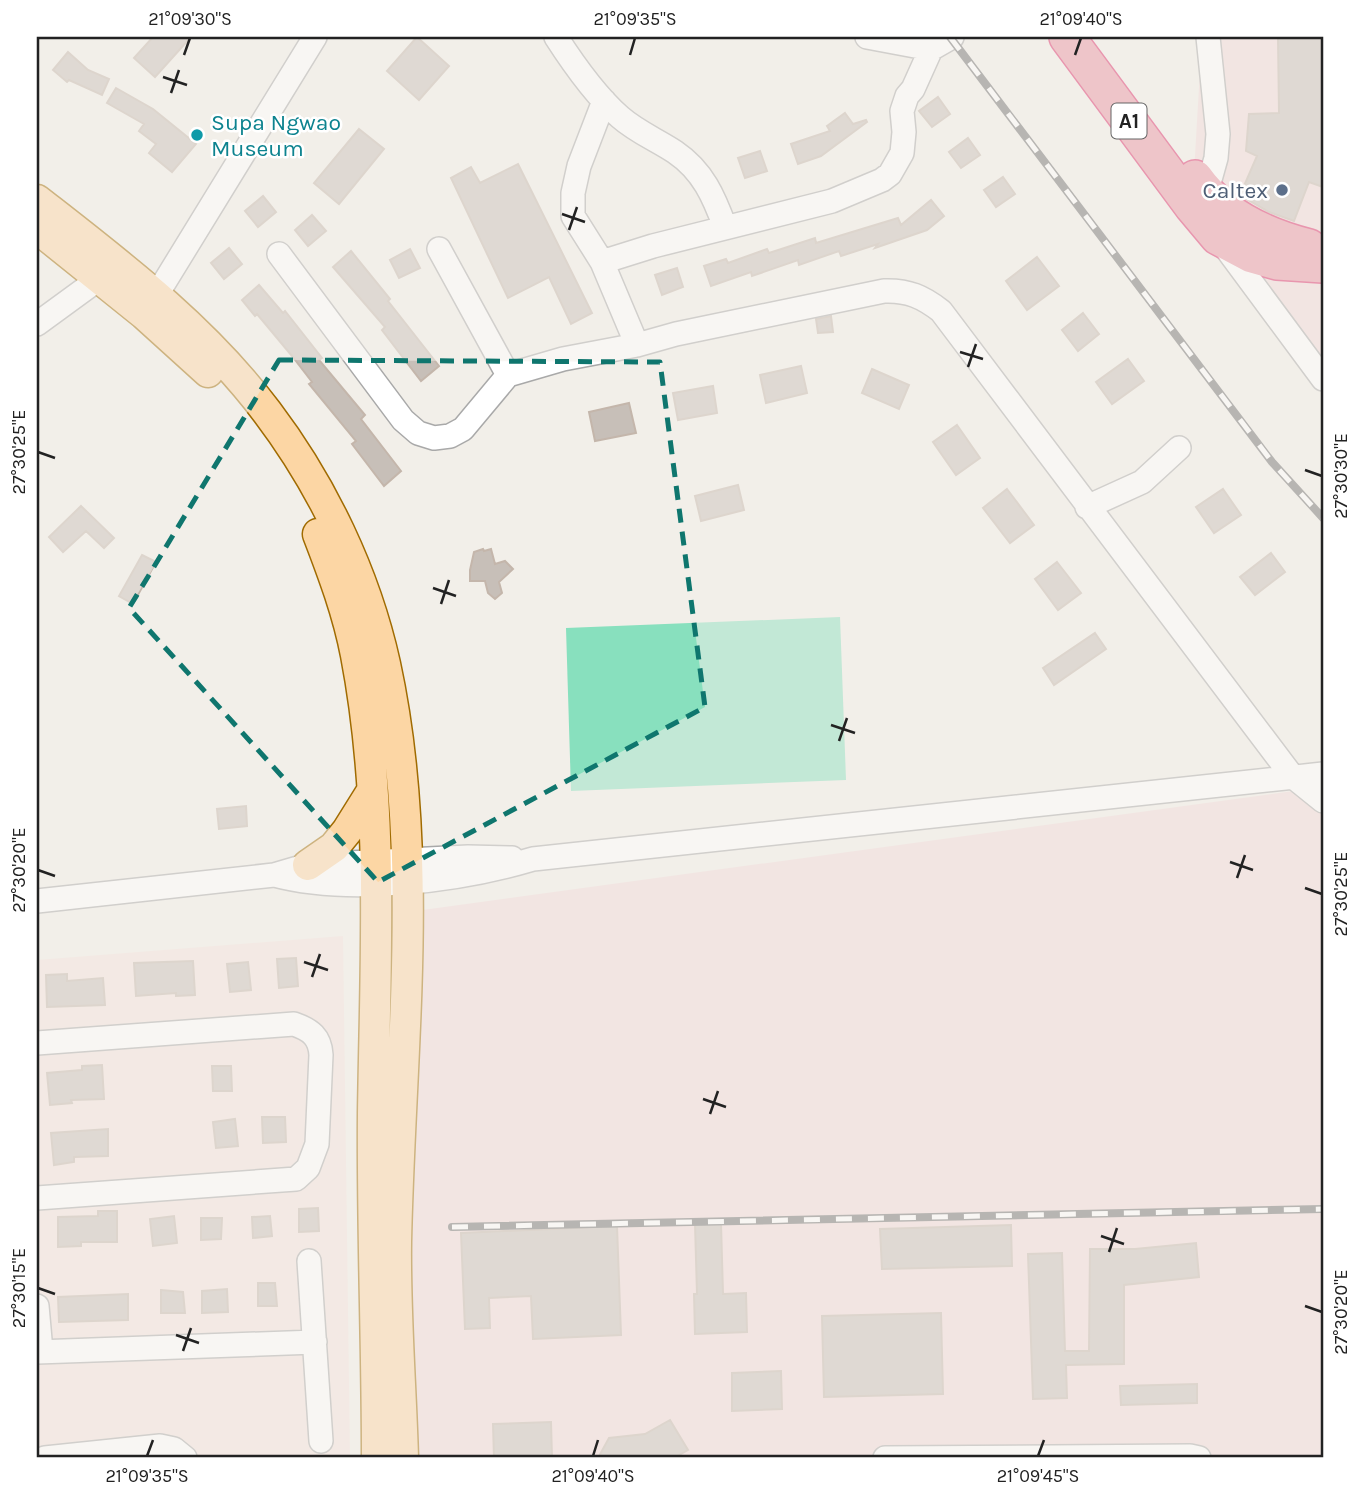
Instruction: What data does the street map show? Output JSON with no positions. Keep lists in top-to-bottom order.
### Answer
{
  "streets": {
    "highway": ["A1"]
  },
  "places": ["Supa Ngwao Museum", "Caltex"],
  "coordinates": [
    "21°09'30\"S",
    "21°09'35\"S",
    "21°09'40\"S",
    "27°30'25\"E",
    "27°30'30\"E",
    "27°30'20\"E",
    "27°30'15\"E",
    "21°09'45\"S"
  ]
}
